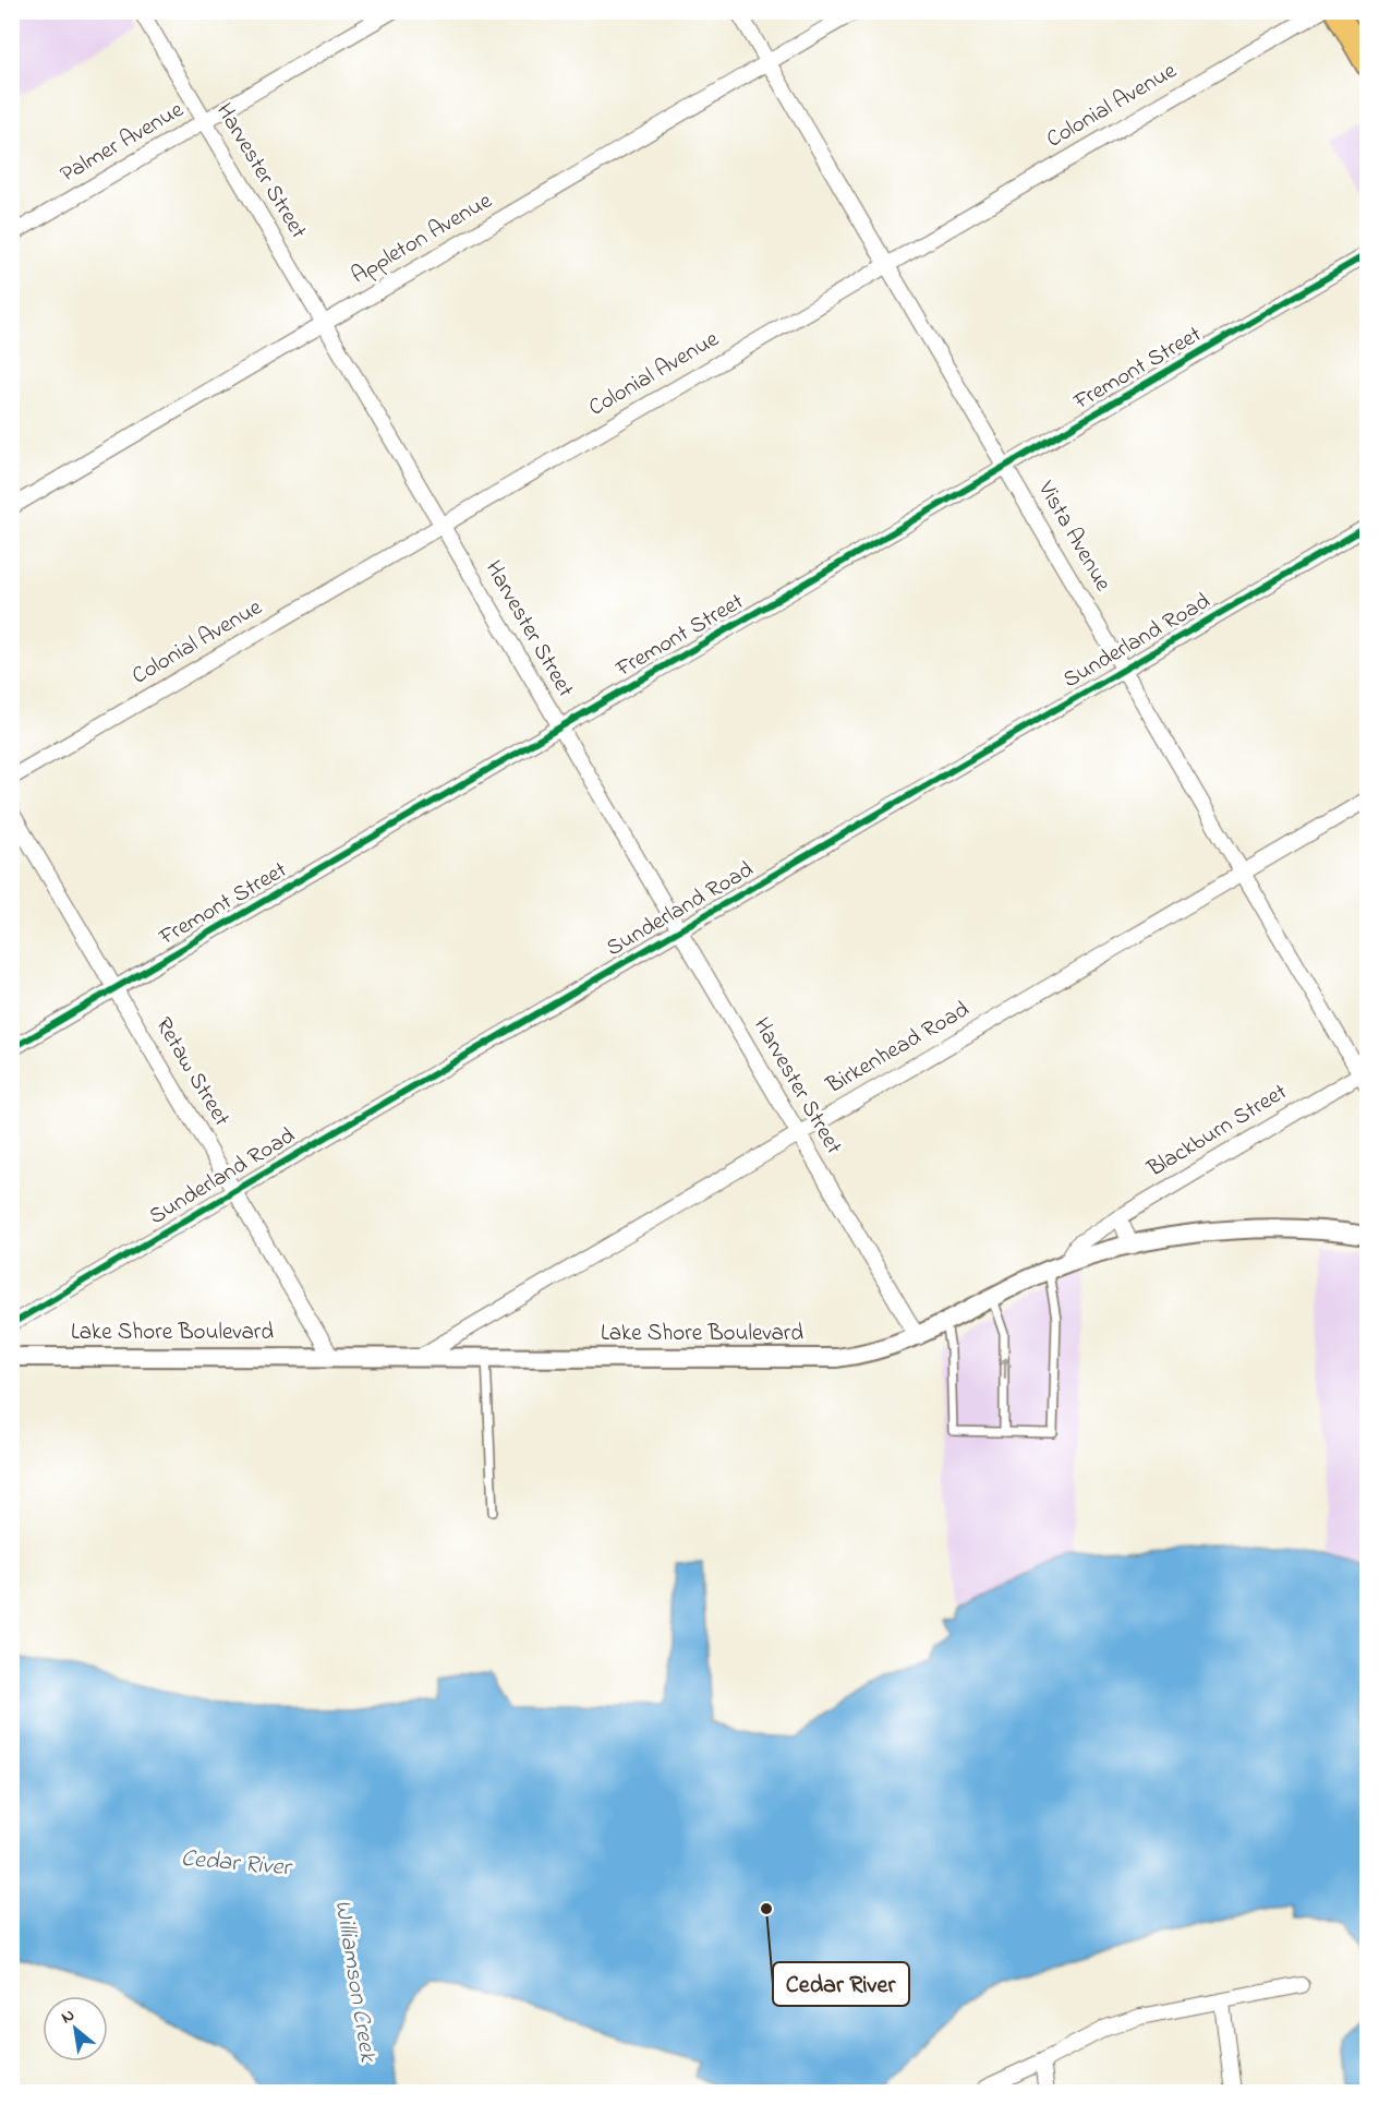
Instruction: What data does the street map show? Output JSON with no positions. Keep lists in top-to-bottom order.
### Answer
{
  "streets": {
    "street": [
      "Colonial Avenue",
      "Palmer Avenue",
      "Harvester Street",
      "Appleton Avenue",
      "Fremont Street",
      "Vista Avenue",
      "Sunderland Road",
      "Birkenhead Road",
      "Retaw Street",
      "Blackburn Street",
      "Lake Shore Boulevard"
    ]
  },
  "crossings": [
    ["Colonial Avenue", "Harvester Street"],
    ["Colonial Avenue", "Vista Avenue"],
    ["Palmer Avenue", "Harvester Street"],
    ["Harvester Street", "Appleton Avenue"],
    ["Harvester Street", "Fremont Street"],
    ["Harvester Street", "Sunderland Road"],
    ["Harvester Street", "Birkenhead Road"],
    ["Harvester Street", "Lake Shore Boulevard"],
    ["Appleton Avenue", "Vista Avenue"],
    ["Fremont Street", "Vista Avenue"],
    ["Fremont Street", "Retaw Street"],
    ["Vista Avenue", "Sunderland Road"],
    ["Vista Avenue", "Birkenhead Road"],
    ["Vista Avenue", "Blackburn Street"],
    ["Sunderland Road", "Retaw Street"],
    ["Birkenhead Road", "Lake Shore Boulevard"],
    ["Retaw Street", "Lake Shore Boulevard"],
    ["Blackburn Street", "Lake Shore Boulevard"]
  ],
  "water": ["Cedar River", "Williamson Creek"],
  "places": ["Cedar River"],
  "north": "top left"
}
